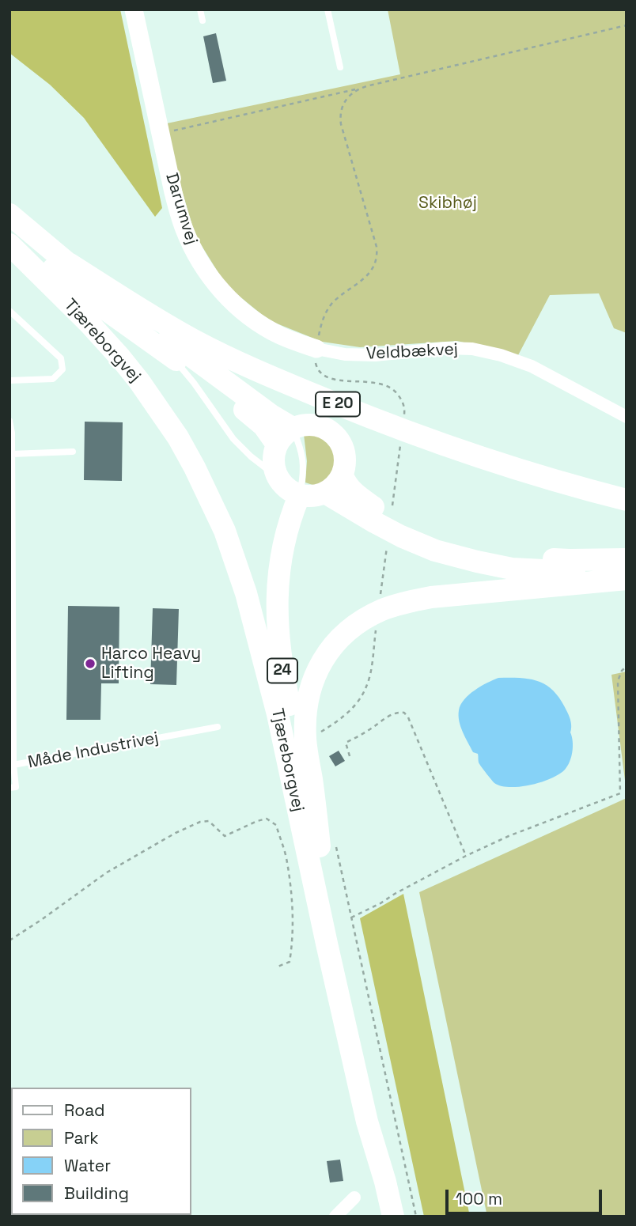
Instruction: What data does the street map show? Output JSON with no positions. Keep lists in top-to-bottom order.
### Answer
{
  "streets": {
    "highway": ["Tjæreborgvej", "E 20", "24"],
    "street": ["Darumvej", "Veldbækvej"],
    "lane": ["Måde Industrivej"]
  },
  "crossings": [
    ["Darumvej", "Veldbækvej"],
    ["Tjæreborgvej", "E 20"],
    ["Tjæreborgvej", "24"]
  ],
  "parks": ["Skibhøj"],
  "places": ["Harco Heavy Lifting"],
  "legend": [
    "Road",
    "Park",
    "Water",
    "Building"
  ],
  "scale_bar": "100 m"
}
